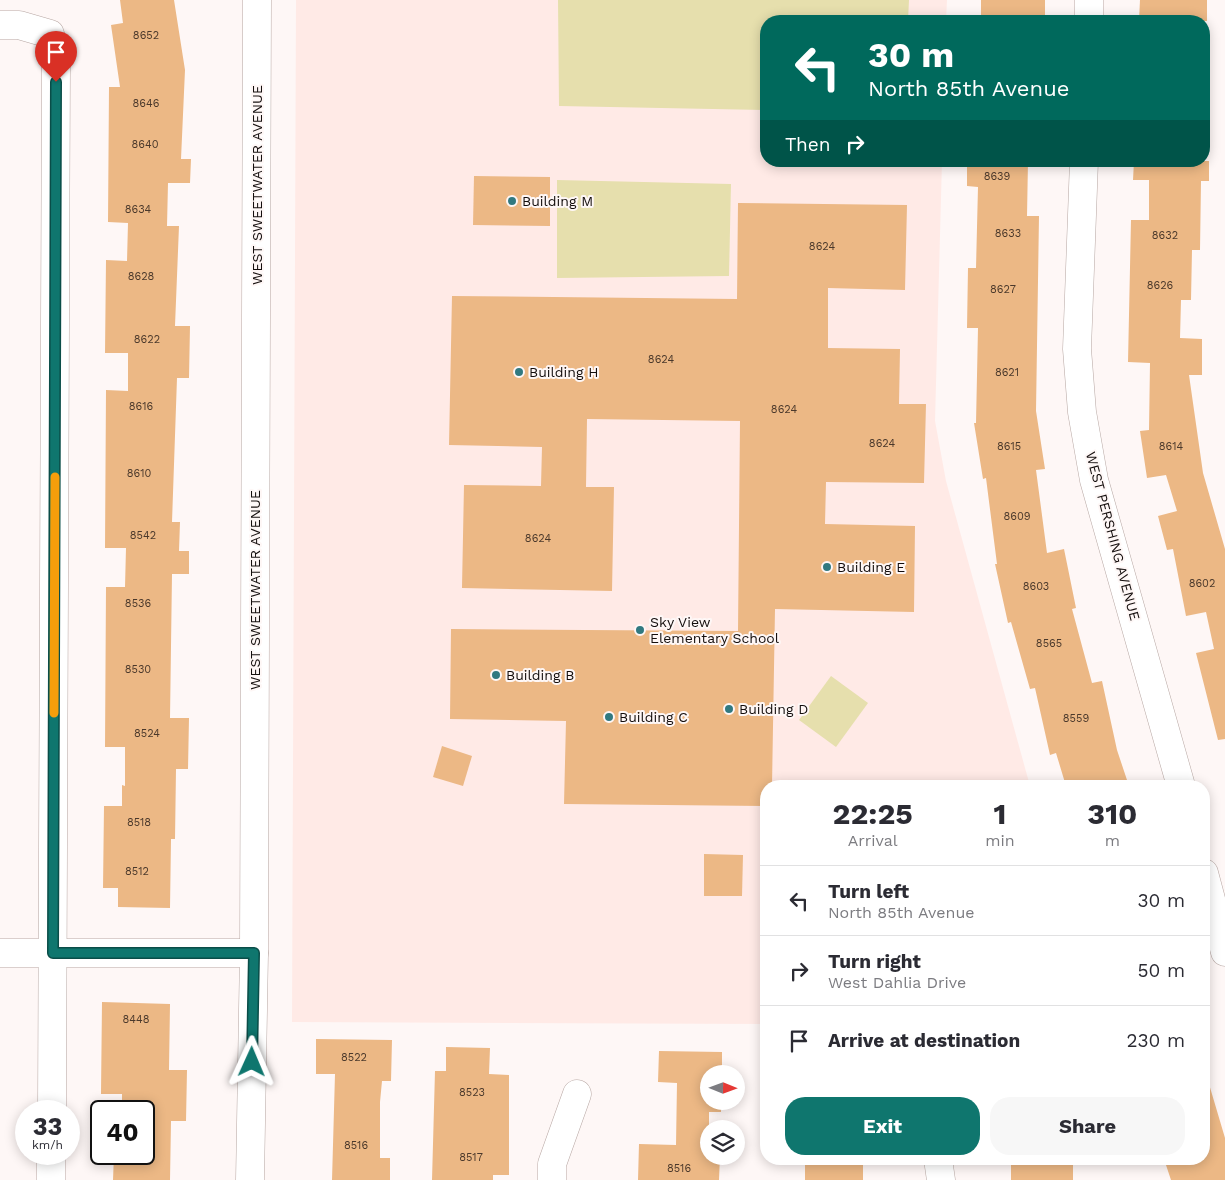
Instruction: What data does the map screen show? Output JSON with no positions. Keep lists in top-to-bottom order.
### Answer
{
  "streets": {
    "street": ["WEST SWEETWATER AVENUE", "WEST PERSHING AVENUE"]
  },
  "places": [
    "Building M",
    "Building H",
    "Building E",
    "Sky View Elementary School",
    "Building B",
    "Building D",
    "Building C"
  ],
  "house_numbers": [
    "8652",
    "8646",
    "8640",
    "8639",
    "8634",
    "8633",
    "8632",
    "8624",
    "8628",
    "8626",
    "8627",
    "8622",
    "8624",
    "8621",
    "8616",
    "8624",
    "8624",
    "8615",
    "8614",
    "8610",
    "8609",
    "8542",
    "8624",
    "8602",
    "8603",
    "8536",
    "8565",
    "8530",
    "8559",
    "8524",
    "8518",
    "8512",
    "8448",
    "8522",
    "8523",
    "8516",
    "8517",
    "8516"
  ],
  "north": "right",
  "page": {
    "turn": ["30 m", "North 85th Avenue"],
    "then": "Then",
    "eta": [
      "22:25",
      "Arrival",
      "1",
      "min",
      "310",
      "m"
    ],
    "list": [
      {
        "name": "Turn left",
        "note": "North 85th Avenue",
        "value": "30 m"
      },
      {
        "name": "Turn right",
        "note": "West Dahlia Drive",
        "value": "50 m"
      },
      {
        "name": "Arrive at destination",
        "value": "230 m"
      }
    ],
    "buttons": ["Exit", "Share"],
    "speed": "33 km/h",
    "limit": "40"
  }
}
